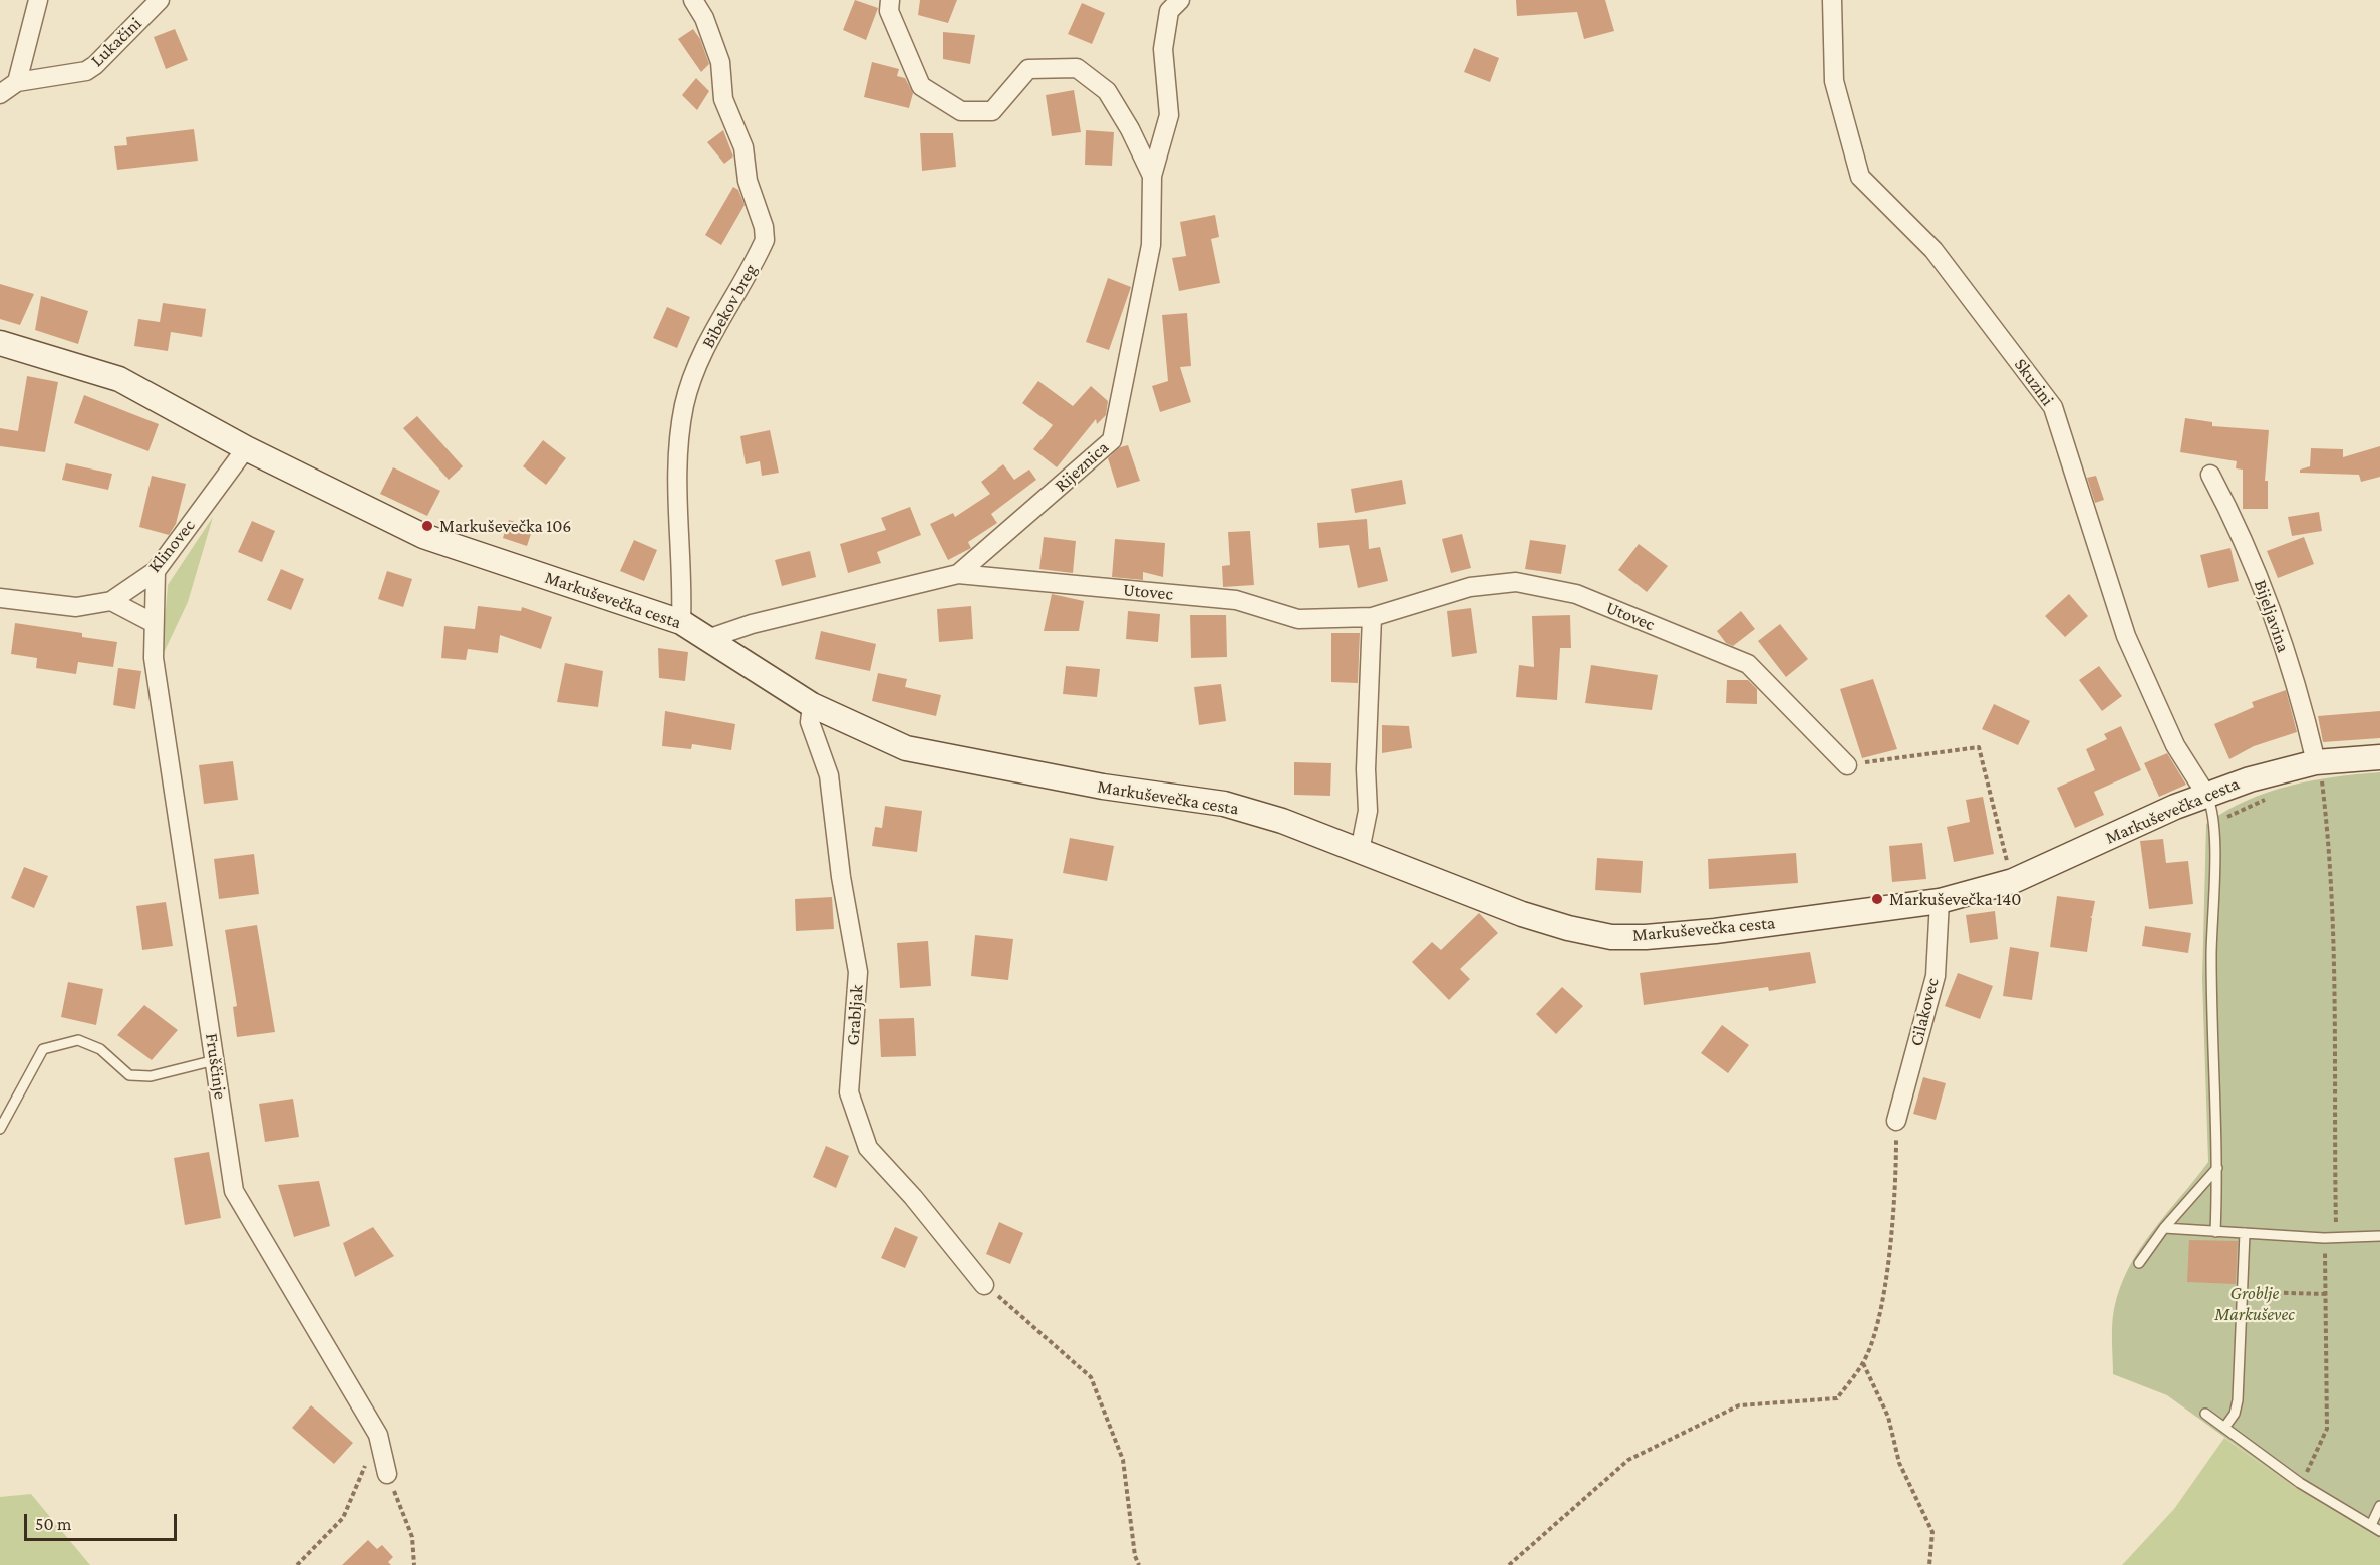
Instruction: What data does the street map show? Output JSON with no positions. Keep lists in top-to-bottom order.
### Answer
{
  "streets": {
    "main road": ["Markuševečka cesta"],
    "street": [
      "Lukačini",
      "Bibekov breg",
      "Skuzini",
      "Rijeznica",
      "Klinovec",
      "Utovec",
      "Bijeljavina",
      "Cilakovec",
      "Grabljak",
      "Fruščinje"
    ]
  },
  "crossings": [
    ["Bibekov breg", "Markuševečka cesta"],
    ["Skuzini", "Markuševečka cesta"],
    ["Rijeznica", "Utovec"],
    ["Rijeznica", "Markuševečka cesta"],
    ["Klinovec", "Markuševečka cesta"],
    ["Klinovec", "Fruščinje"],
    ["Markuševečka cesta", "Bijeljavina"],
    ["Markuševečka cesta", "Cilakovec"],
    ["Markuševečka cesta", "Grabljak"]
  ],
  "parks": ["Groblje Markuševec"],
  "places": ["Markuševečka 106", "Markuševečka 140"],
  "scale_bar": "50 m"
}
